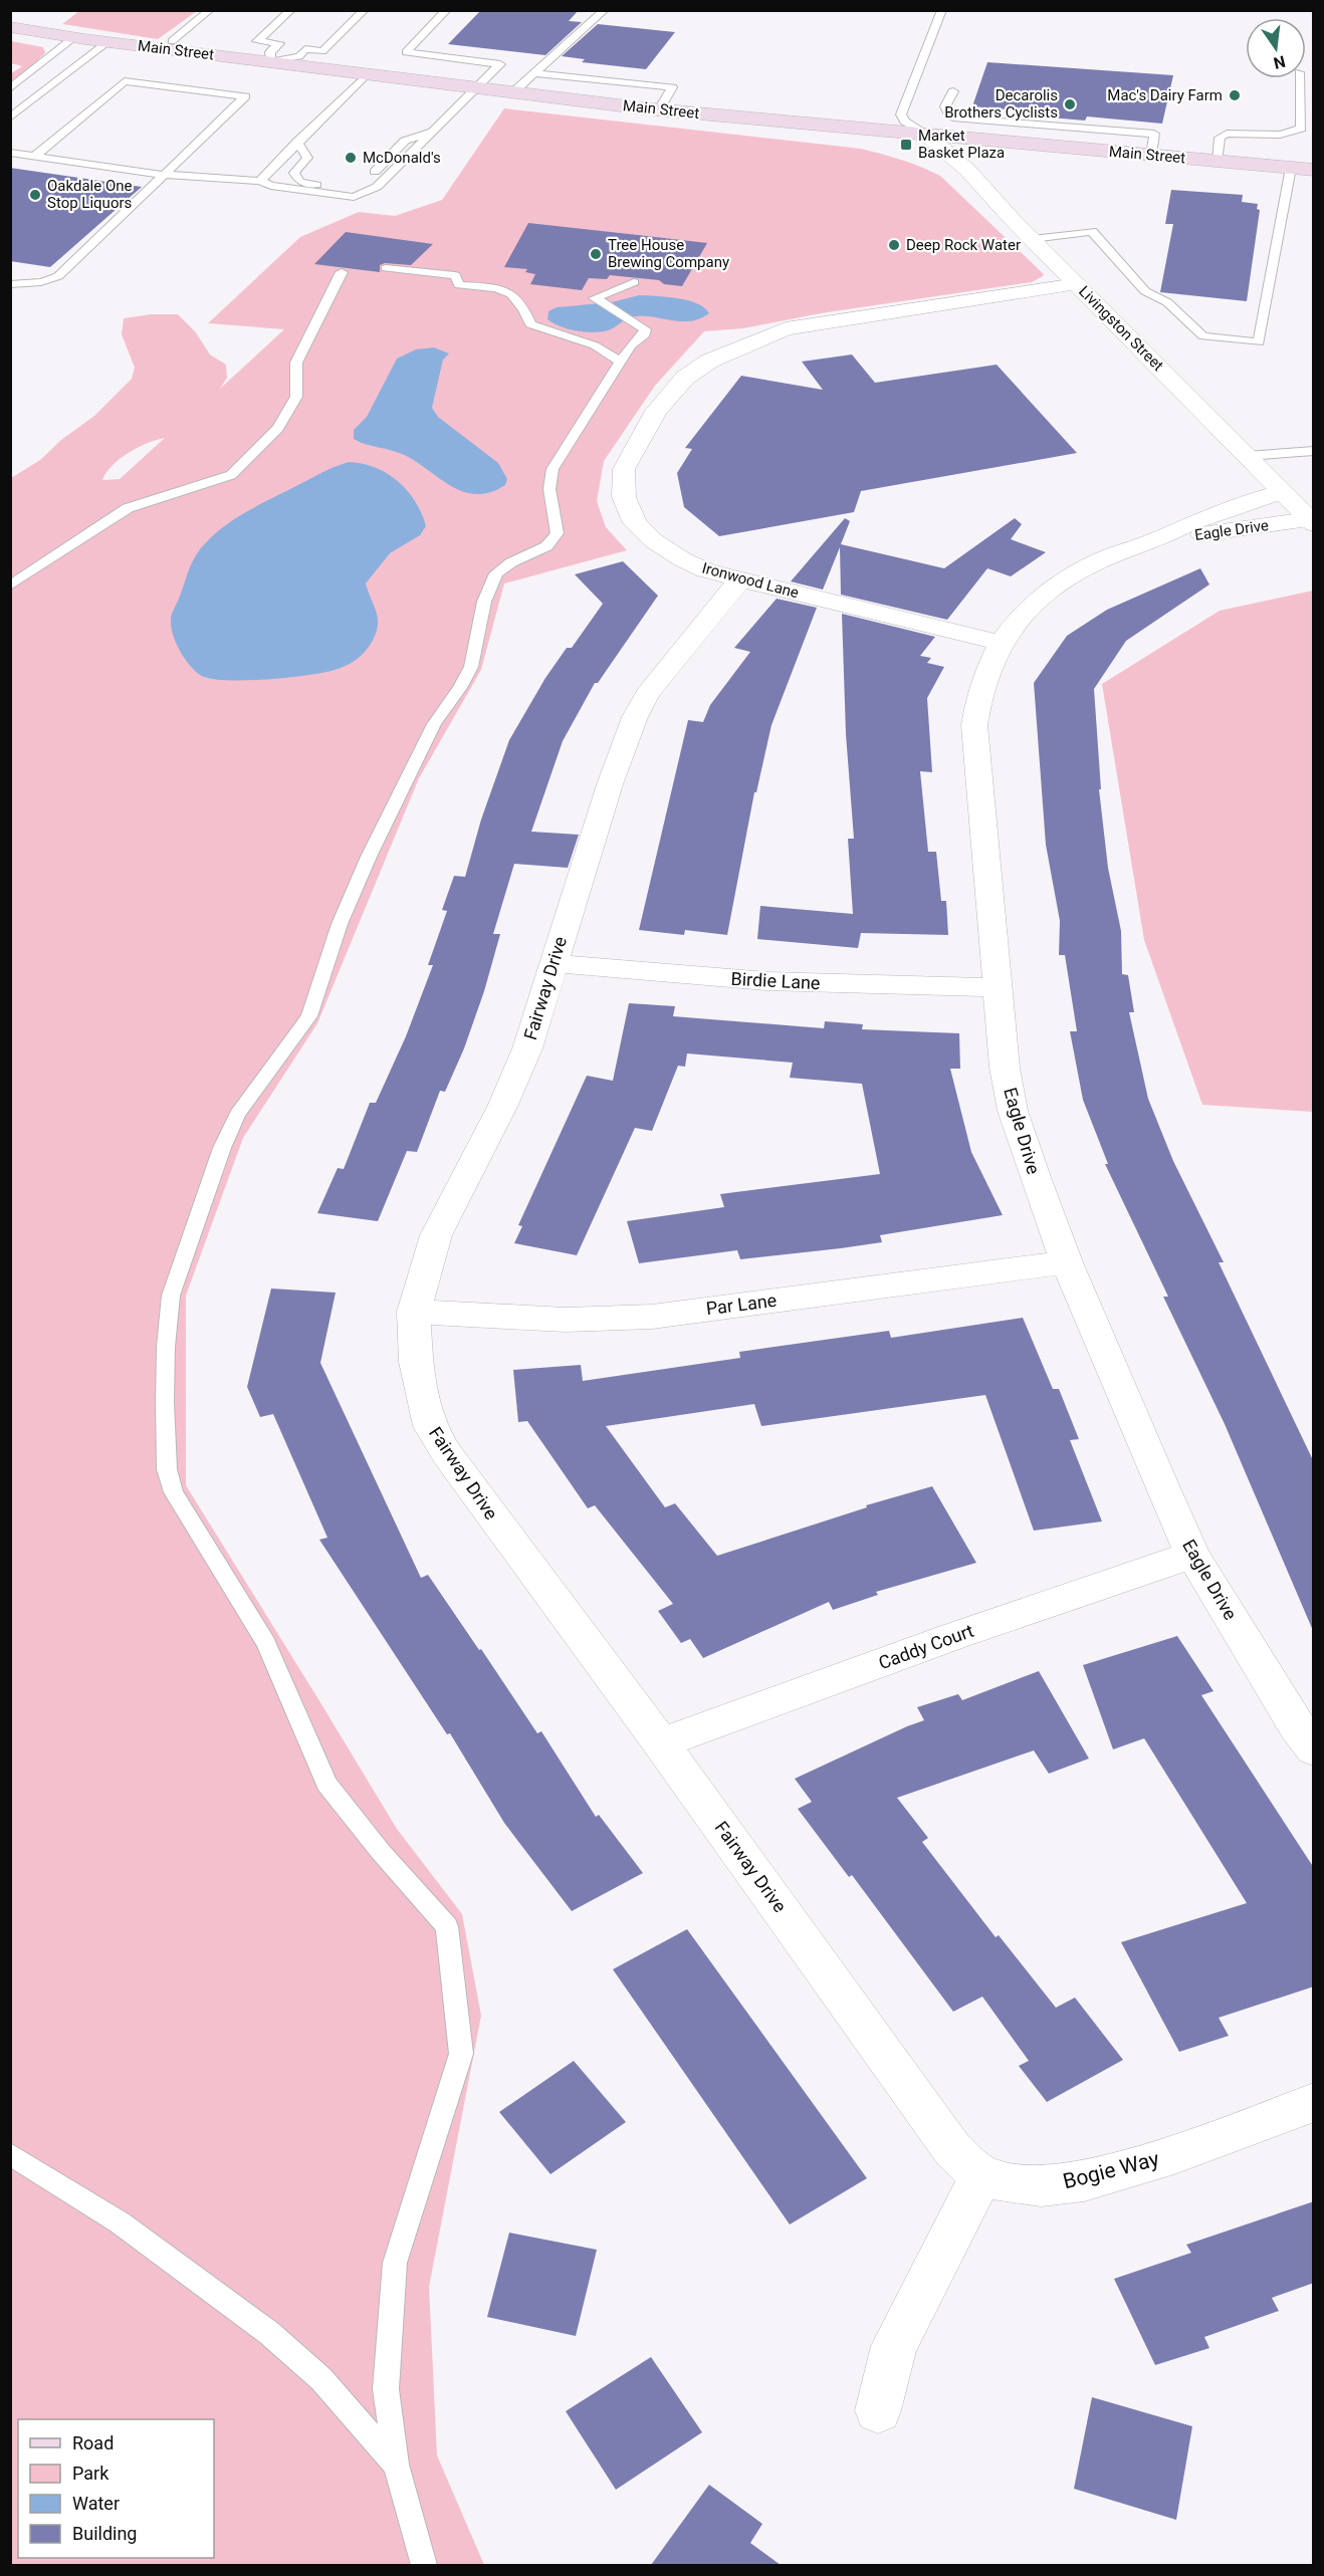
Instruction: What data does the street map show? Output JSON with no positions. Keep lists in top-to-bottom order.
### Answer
{
  "streets": {
    "main road": ["Main Street"],
    "street": [
      "Livingston Street",
      "Eagle Drive",
      "Ironwood Lane",
      "Birdie Lane",
      "Fairway Drive",
      "Par Lane",
      "Caddy Court",
      "Bogie Way"
    ]
  },
  "crossings": [
    ["Main Street", "Livingston Street"],
    ["Livingston Street", "Eagle Drive"],
    ["Livingston Street", "Ironwood Lane"],
    ["Eagle Drive", "Ironwood Lane"],
    ["Eagle Drive", "Birdie Lane"],
    ["Eagle Drive", "Par Lane"],
    ["Eagle Drive", "Caddy Court"],
    ["Ironwood Lane", "Fairway Drive"],
    ["Birdie Lane", "Fairway Drive"],
    ["Fairway Drive", "Par Lane"],
    ["Fairway Drive", "Caddy Court"],
    ["Fairway Drive", "Bogie Way"]
  ],
  "places": {
    "other": [
      "Mac's Dairy Farm",
      "Decarolis Brothers Cyclists",
      "McDonald's",
      "Oakdale One Stop Liquors",
      "Deep Rock Water",
      "Tree House Brewing Company"
    ],
    "transit": ["Market Basket Plaza"]
  },
  "legend": [
    "Road",
    "Park",
    "Water",
    "Building"
  ],
  "north": "bottom"
}
